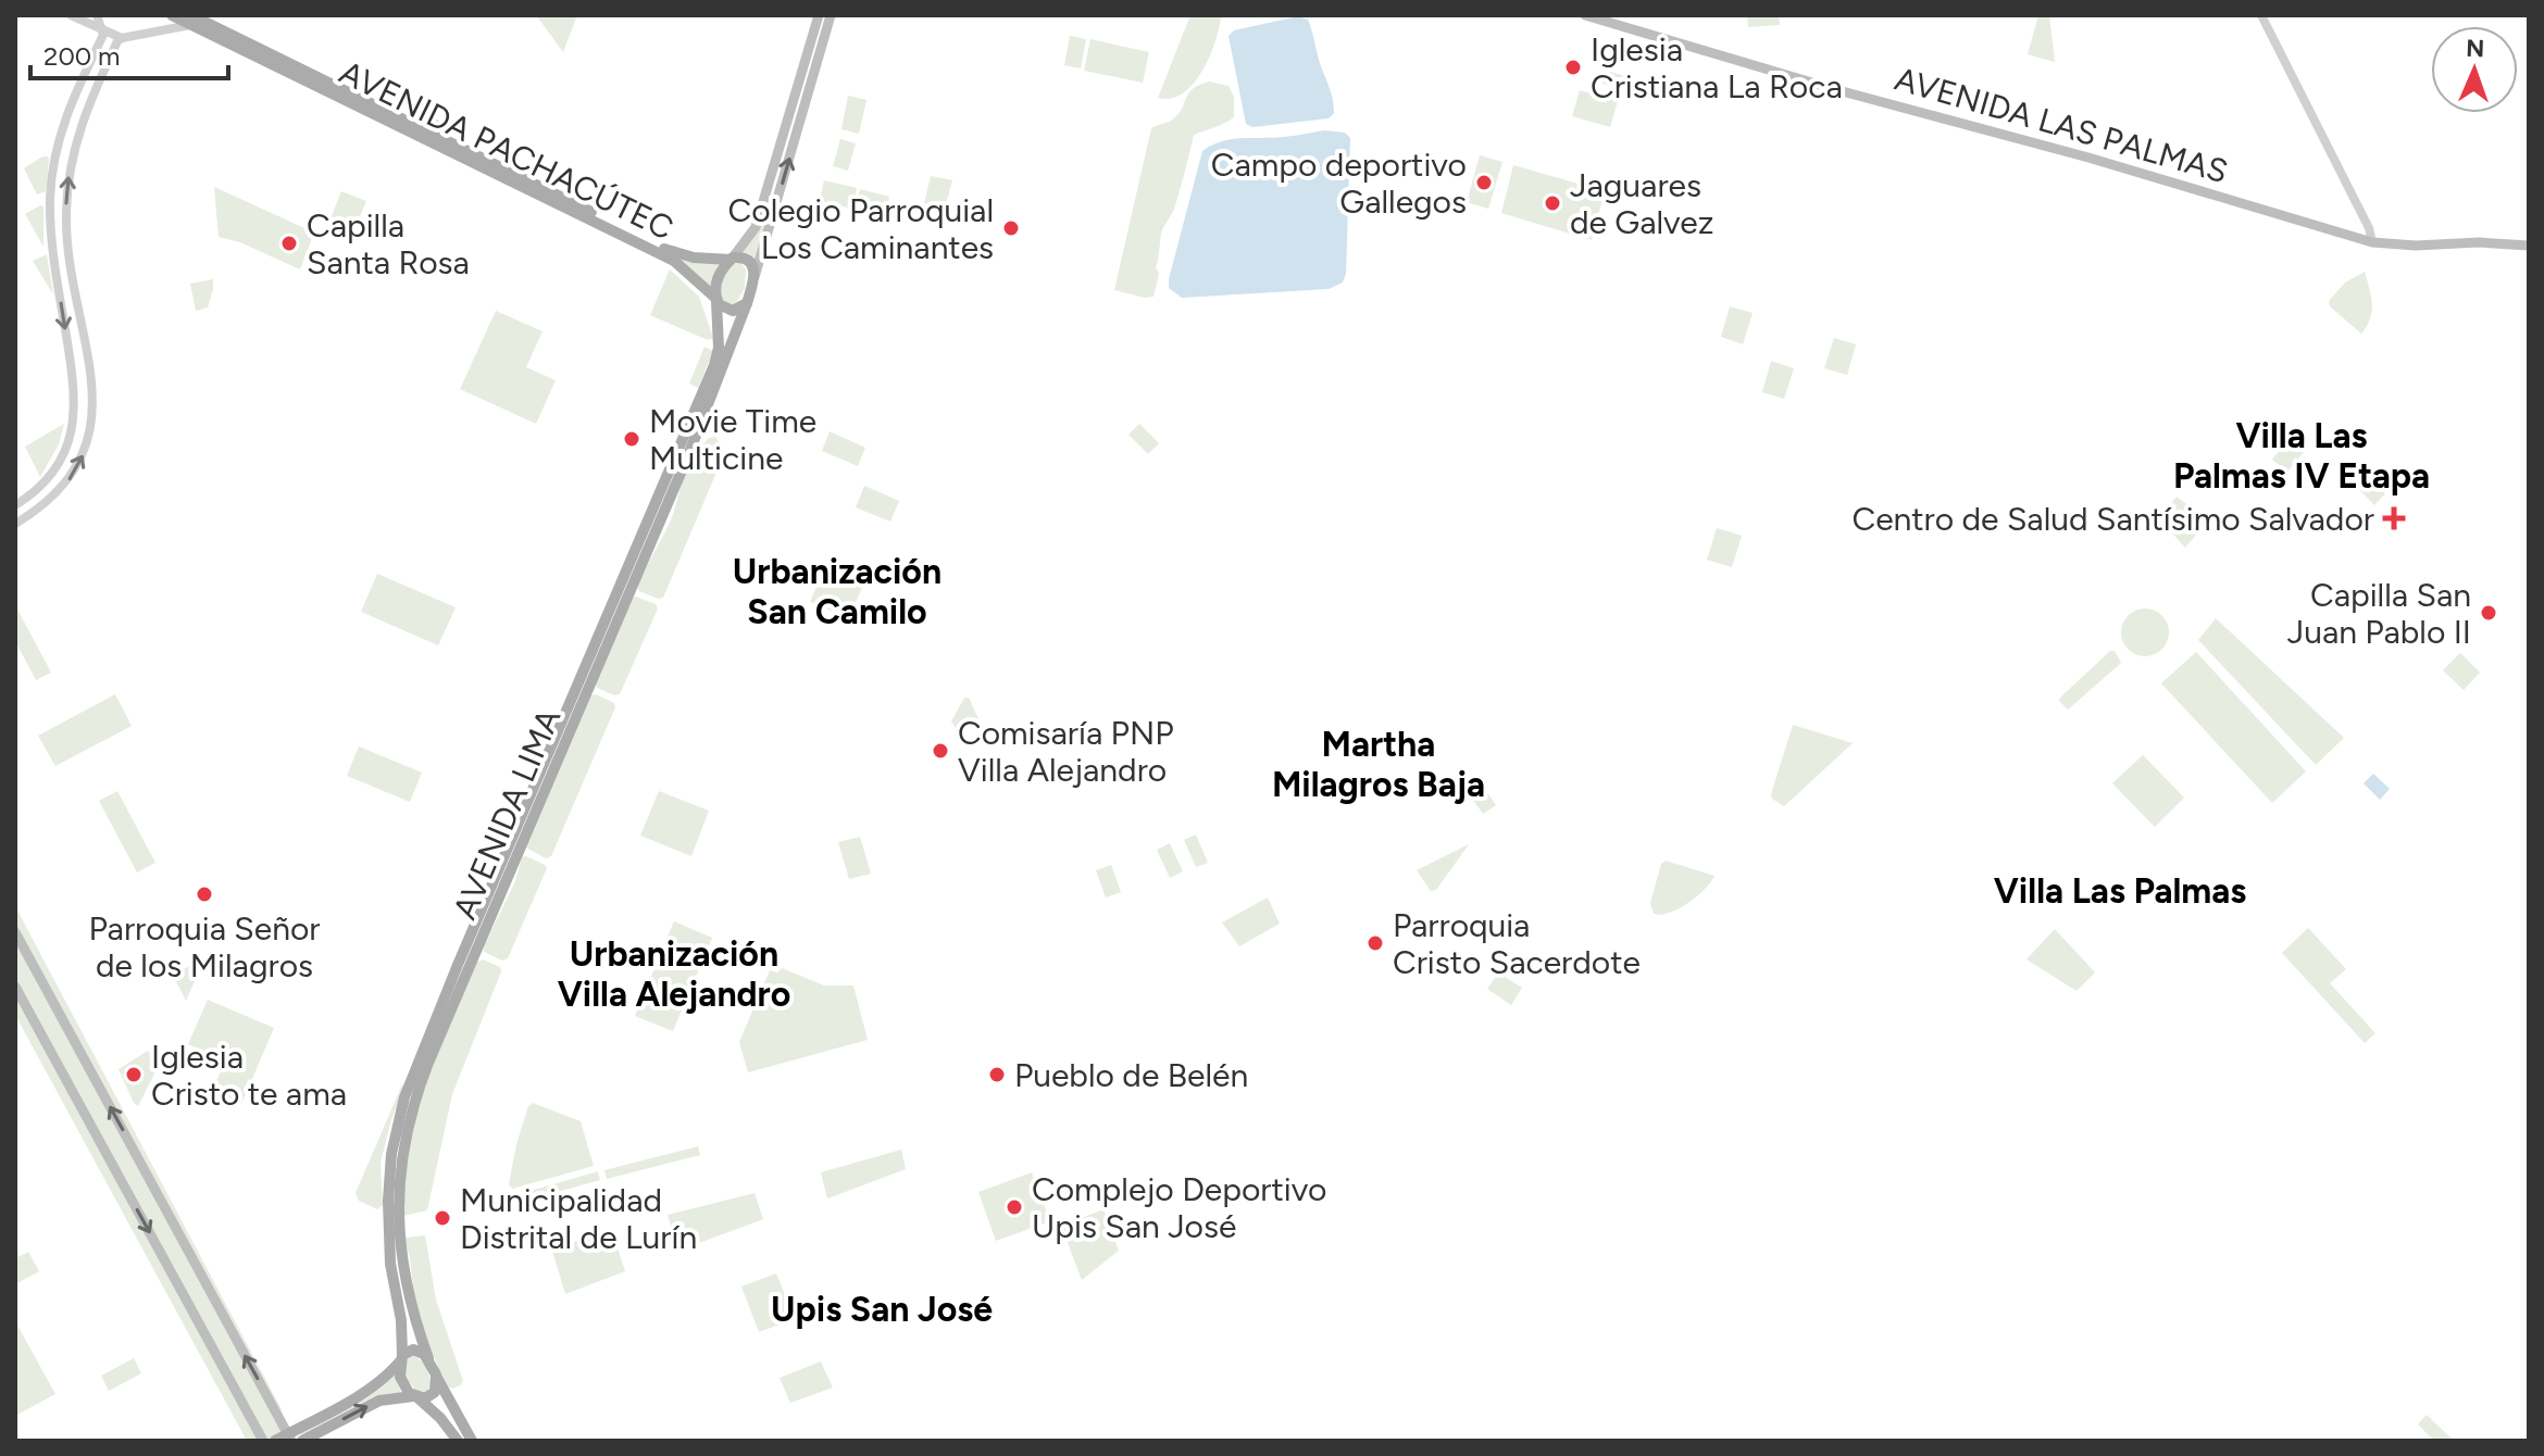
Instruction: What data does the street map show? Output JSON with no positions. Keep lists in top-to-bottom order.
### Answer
{
  "streets": {
    "main road": ["AVENIDA LAS PALMAS", "AVENIDA PACHACÚTEC", "AVENIDA LIMA"]
  },
  "crossings": [
    ["AVENIDA PACHACÚTEC", "AVENIDA LIMA"]
  ],
  "districts": [
    "Villa Las Palmas IV Etapa",
    "Urbanización San Camilo",
    "Martha Milagros Baja",
    "Villa Las Palmas",
    "Urbanización Villa Alejandro",
    "Upis San José"
  ],
  "places": {
    "other": [
      "Iglesia Cristiana La Roca",
      "Campo deportivo Gallegos",
      "Jaguares de Galvez",
      "Colegio Parroquial Los Caminantes",
      "Capilla Santa Rosa",
      "Movie Time Multicine",
      "Capilla San Juan Pablo II",
      "Comisaría PNP Villa Alejandro",
      "Parroquia Señor de los Milagros",
      "Parroquia Cristo Sacerdote",
      "Iglesia Cristo te ama",
      "Pueblo de Belén",
      "Complejo Deportivo Upis San José",
      "Municipalidad Distrital de Lurín"
    ],
    "health": ["Centro de Salud Santísimo Salvador"]
  },
  "scale_bar": "200 m",
  "north": "top"
}
